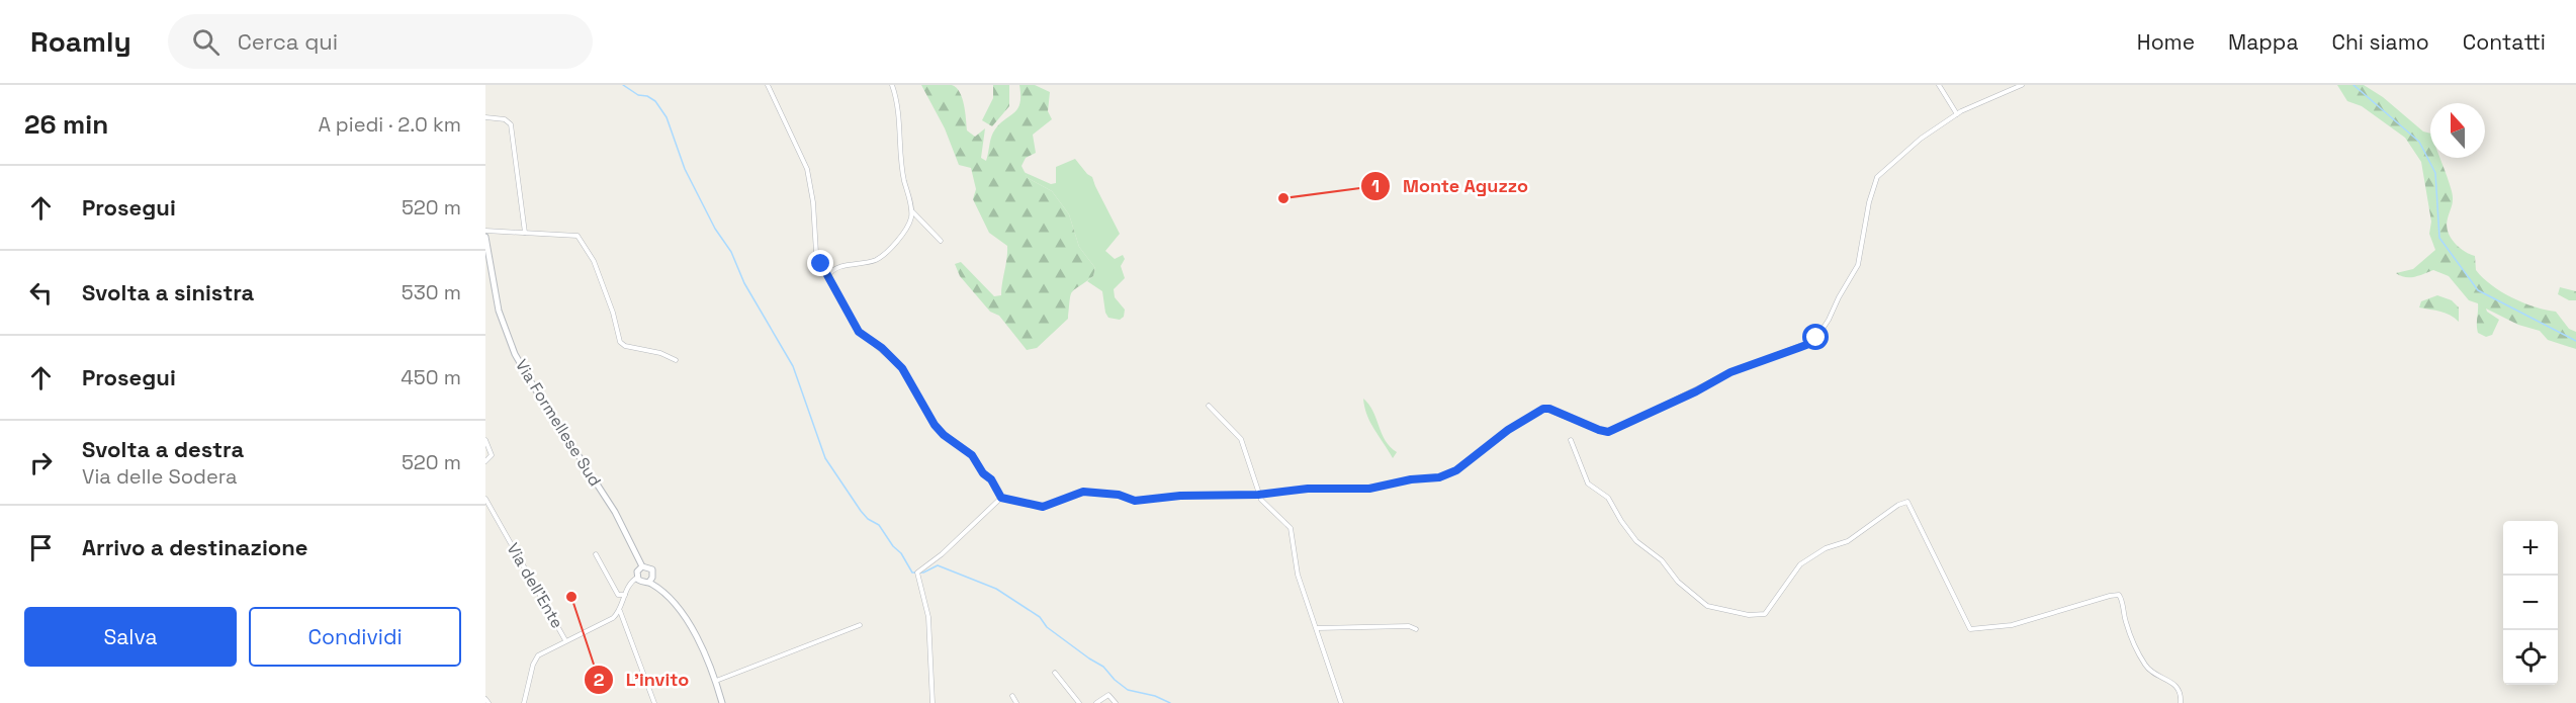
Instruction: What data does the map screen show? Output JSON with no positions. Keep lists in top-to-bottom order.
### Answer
{
  "streets": {
    "street": ["Via Formellese Sud", "Via dell'Ente"]
  },
  "places": ["Monte Aguzzo", "L'invito"],
  "north": "top",
  "page": {
    "header": "Roamly",
    "search": "Cerca qui",
    "nav": [
      "Home",
      "Mappa",
      "Chi siamo",
      "Contatti"
    ],
    "heading": ["26 min", "A piedi · 2.0 km"],
    "list": [
      ["Prosegui", "520 m"],
      ["Svolta a sinistra", "530 m"],
      ["Prosegui", "450 m"],
      ["Svolta a destra", "Via delle Sodera", "520 m"],
      "Arrivo a destinazione"
    ],
    "map_buttons": ["+", "−"],
    "buttons": ["Salva", "Condividi"]
  }
}
